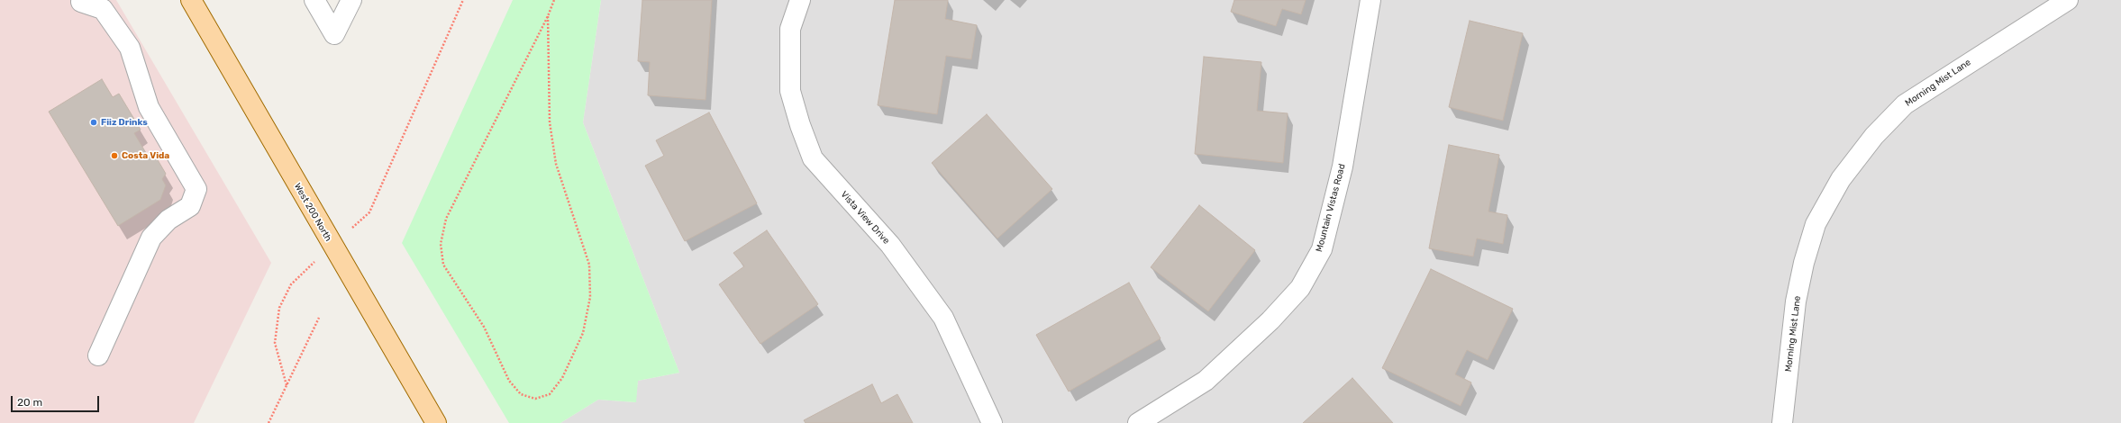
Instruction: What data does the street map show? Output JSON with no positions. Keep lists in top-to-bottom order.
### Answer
{
  "streets": {
    "main road": ["West 200 North"],
    "street": ["Morning Mist Lane", "Mountain Vistas Road", "Vista View Drive"]
  },
  "places": ["Fiiz Drinks", "Costa Vida"],
  "scale_bar": "20 m"
}
